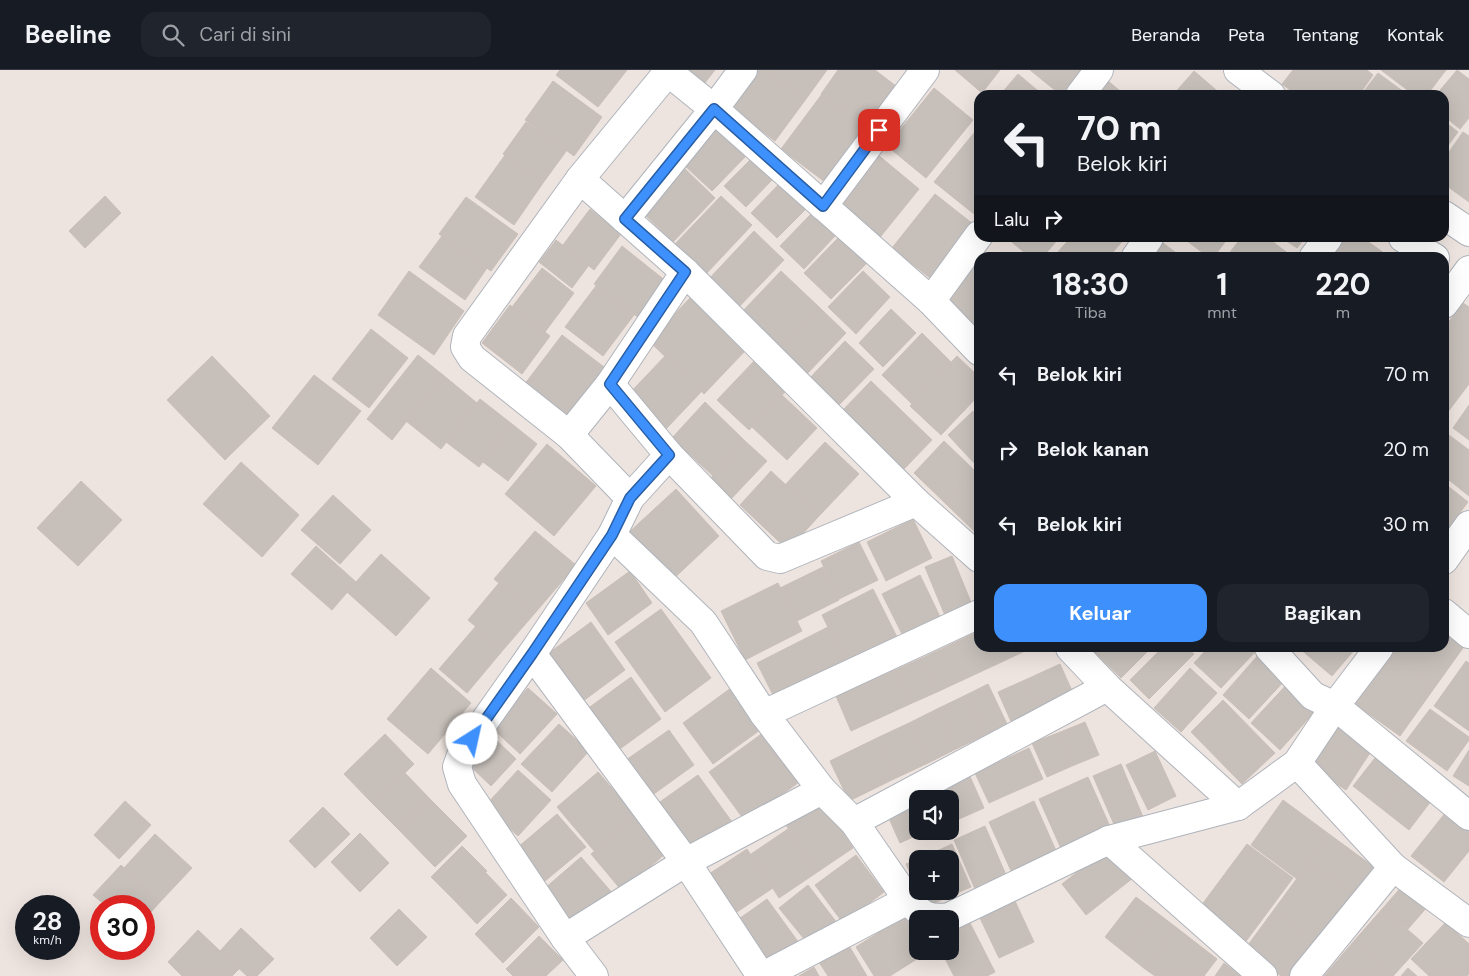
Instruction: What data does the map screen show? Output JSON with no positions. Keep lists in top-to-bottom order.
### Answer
{
  "page": {
    "header": "Beeline",
    "search": "Cari di sini",
    "nav": [
      "Beranda",
      "Peta",
      "Tentang",
      "Kontak"
    ],
    "turn": ["70 m", "Belok kiri"],
    "then": "Lalu",
    "eta": [
      "18:30",
      "Tiba",
      "1",
      "mnt",
      "220",
      "m"
    ],
    "list": [
      {
        "name": "Belok kiri",
        "value": "70 m"
      },
      {
        "name": "Belok kanan",
        "value": "20 m"
      },
      {
        "name": "Belok kiri",
        "value": "30 m"
      }
    ],
    "buttons": ["Keluar", "Bagikan"],
    "map_buttons": ["+", "−"],
    "speed": "28 km/h",
    "limit": "30"
  }
}
